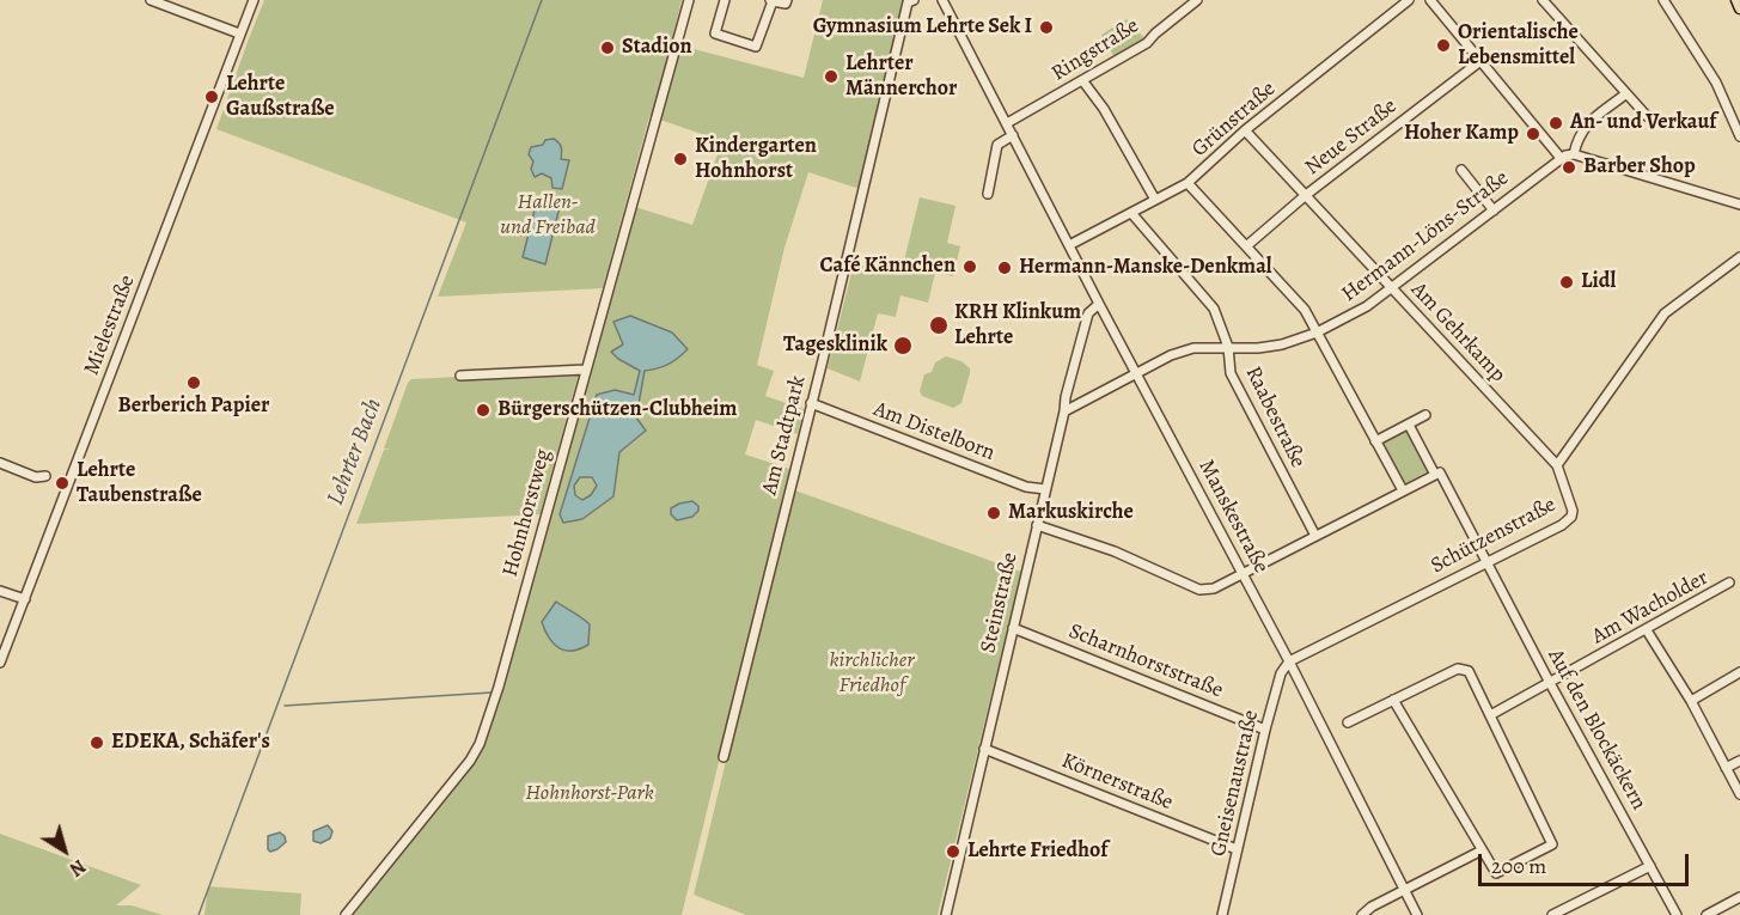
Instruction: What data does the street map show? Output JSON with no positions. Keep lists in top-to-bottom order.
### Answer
{
  "streets": {
    "street": [
      "Ringstraße",
      "Grünstraße",
      "Neue Straße",
      "Hermann-Löns-Straße",
      "Mielestraße",
      "Am Gehrkamp",
      "Raabestraße",
      "Am Distelborn",
      "Am Stadtpark",
      "Hohnhorstweg",
      "Manskestraße",
      "Schützenstraße",
      "Steinstraße",
      "Am Wacholder",
      "Scharnhorststraße",
      "Auf den Blockäckern",
      "Körnerstraße",
      "Gneisenaustraße"
    ]
  },
  "crossings": [
    ["Ringstraße", "Manskestraße"],
    ["Grünstraße", "Am Gehrkamp"],
    ["Grünstraße", "Raabestraße"],
    ["Grünstraße", "Manskestraße"],
    ["Neue Straße", "Am Gehrkamp"],
    ["Hermann-Löns-Straße", "Am Gehrkamp"],
    ["Hermann-Löns-Straße", "Raabestraße"],
    ["Hermann-Löns-Straße", "Manskestraße"],
    ["Hermann-Löns-Straße", "Steinstraße"],
    ["Am Gehrkamp", "Schützenstraße"],
    ["Am Distelborn", "Am Stadtpark"],
    ["Am Distelborn", "Steinstraße"],
    ["Manskestraße", "Schützenstraße"],
    ["Manskestraße", "Steinstraße"],
    ["Manskestraße", "Gneisenaustraße"],
    ["Schützenstraße", "Auf den Blockäckern"],
    ["Schützenstraße", "Gneisenaustraße"],
    ["Steinstraße", "Scharnhorststraße"],
    ["Steinstraße", "Körnerstraße"],
    ["Am Wacholder", "Auf den Blockäckern"],
    ["Scharnhorststraße", "Gneisenaustraße"],
    ["Körnerstraße", "Gneisenaustraße"]
  ],
  "water": ["Lehrter Bach"],
  "parks": ["Hallen- und Freibad", "kirchlicher Friedhof", "Hohnhorst-Park"],
  "places": [
    "Gymnasium Lehrte Sek I",
    "Orientalische Lebensmittel",
    "Stadion",
    "Lehrter Männerchor",
    "Lehrte Gaußstraße",
    "An- und Verkauf",
    "Hoher Kamp",
    "Kindergarten Hohnhorst",
    "Barber Shop",
    "Café Kännchen",
    "Hermann-Manske-Denkmal",
    "Lidl",
    "KRH Klinkum Lehrte",
    "Tagesklinik",
    "Berberich Papier",
    "Bürgerschützen-Clubheim",
    "Lehrte Taubenstraße",
    "Markuskirche",
    "EDEKA, Schäfer's",
    "Lehrte Friedhof"
  ],
  "scale_bar": "200 m",
  "north": "bottom right"
}
